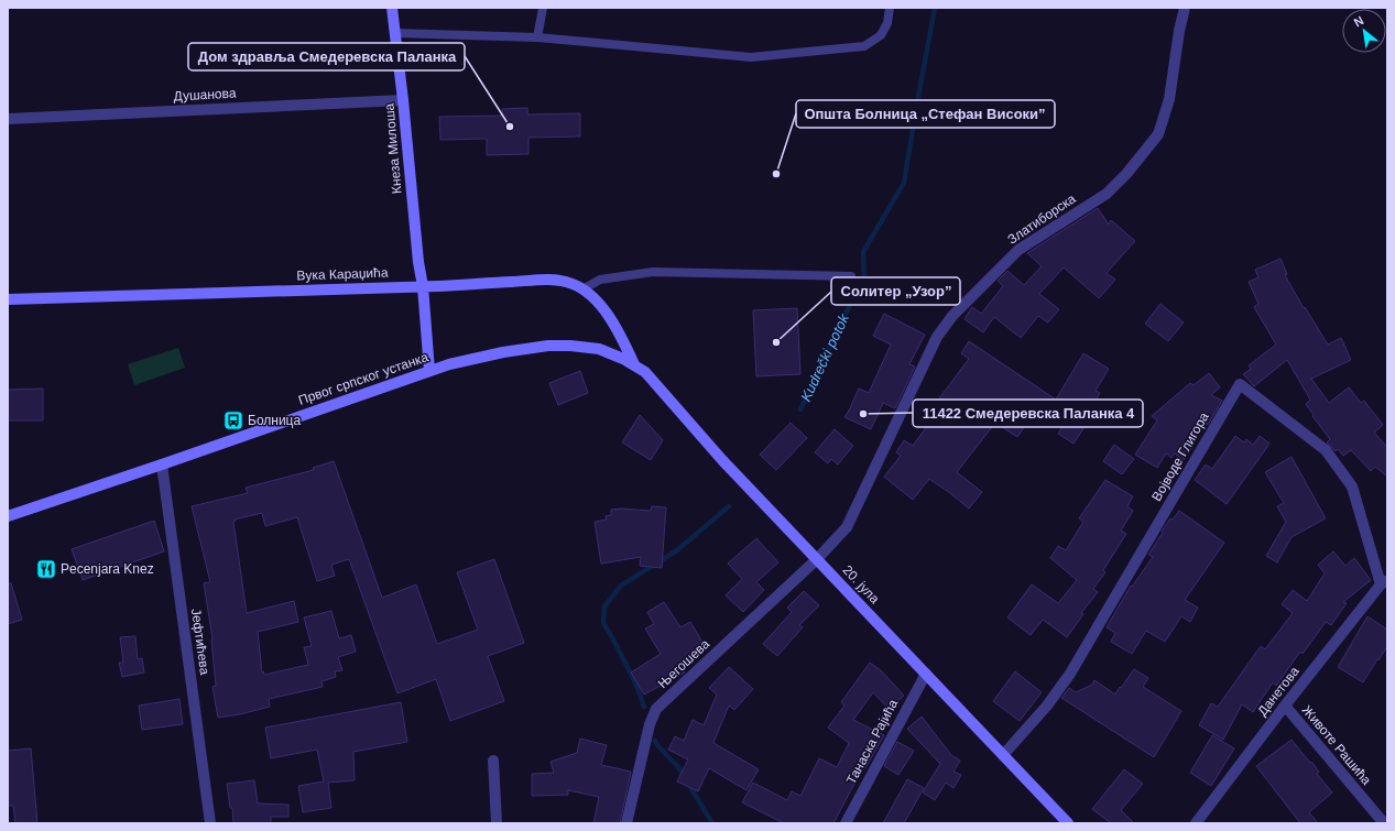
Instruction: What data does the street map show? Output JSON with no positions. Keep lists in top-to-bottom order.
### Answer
{
  "streets": {
    "main road": [
      "Кнеза Милоша",
      "Вука Караџића",
      "Првог српског устанка",
      "20. јула"
    ],
    "street": [
      "Душанова",
      "Златиборска",
      "Војводе Глигора",
      "Јефтићева",
      "Његошева",
      "Данетова",
      "Танаска Рајића",
      "Животе Рашића"
    ]
  },
  "crossings": [
    ["Душанова", "Кнеза Милоша"],
    ["Кнеза Милоша", "Вука Караџића"],
    ["Кнеза Милоша", "Првог српског устанка"],
    ["Златиборска", "20. јула"],
    ["Златиборска", "Његошева"],
    ["Вука Караџића", "Првог српског устанка"],
    ["Вука Караџића", "20. јула"],
    ["Првог српског устанка", "20. јула"],
    ["Првог српског устанка", "Јефтићева"],
    ["Војводе Глигора", "20. јула"],
    ["Војводе Глигора", "Данетова"],
    ["20. јула", "Његошева"],
    ["20. јула", "Танаска Рајића"],
    ["Данетова", "Животе Рашића"]
  ],
  "water": ["Kudrečki potok"],
  "places": {
    "other": [
      "Дом здравља Смедеревска Паланка",
      "Општа Болница „Стефан Високи”",
      "Солитер „Узор”",
      "11422 Смедеревска Паланка 4"
    ],
    "bus stop": ["Болница"],
    "restaurant": ["Pecenjara Knez"]
  },
  "north": "top left"
}
